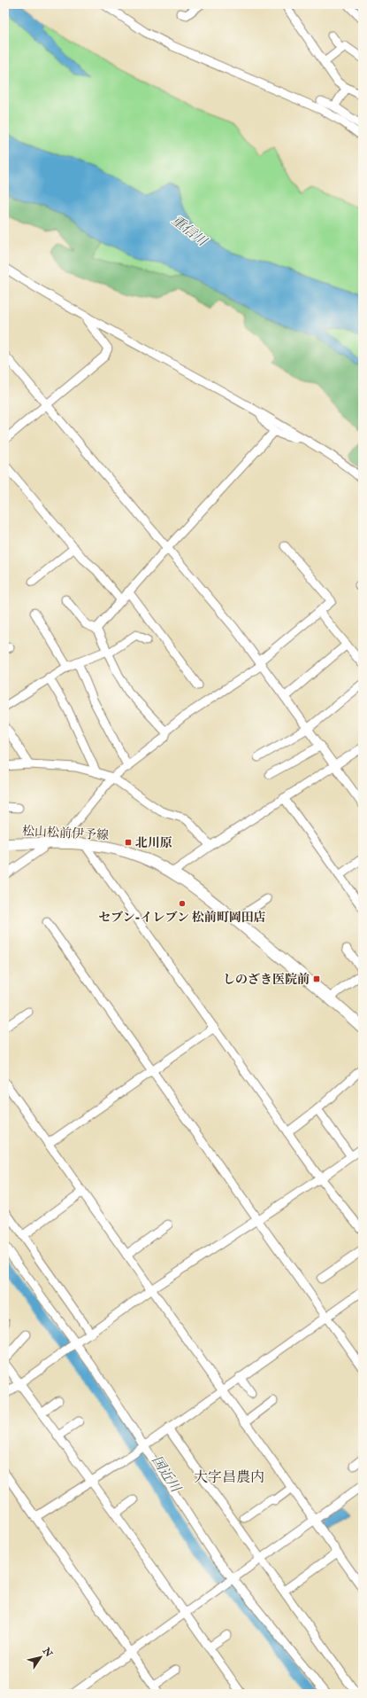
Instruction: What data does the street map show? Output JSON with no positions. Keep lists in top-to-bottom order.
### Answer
{
  "streets": {
    "main road": ["松山松前伊予線"]
  },
  "districts": ["大字昌農内"],
  "water": ["重信川", "国近川"],
  "places": {
    "transit": ["北川原", "しのざき医院前"],
    "other": ["セブン-イレブン 松前町岡田店"]
  },
  "north": "top right"
}
